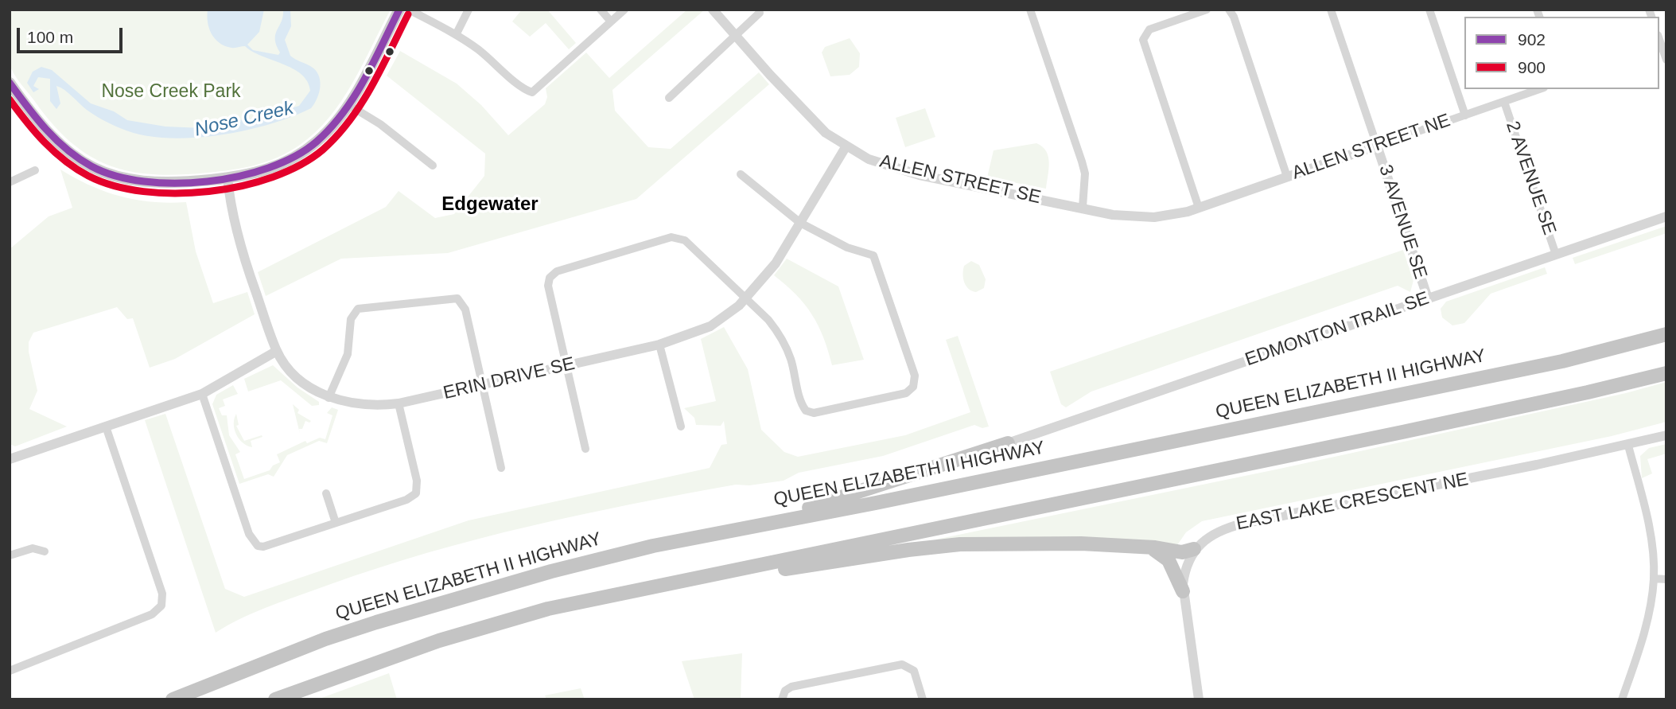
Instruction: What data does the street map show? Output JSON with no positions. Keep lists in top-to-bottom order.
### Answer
{
  "streets": {
    "highway": ["QUEEN ELIZABETH II HIGHWAY"],
    "street": [
      "ALLEN STREET NE",
      "2 AVENUE SE",
      "ALLEN STREET SE",
      "3 AVENUE SE",
      "EDMONTON TRAIL SE",
      "ERIN DRIVE SE",
      "EAST LAKE CRESCENT NE"
    ]
  },
  "crossings": [
    ["ALLEN STREET NE", "2 AVENUE SE"],
    ["ALLEN STREET NE", "ALLEN STREET SE"],
    ["ALLEN STREET NE", "3 AVENUE SE"],
    ["2 AVENUE SE", "EDMONTON TRAIL SE"],
    ["ALLEN STREET SE", "ERIN DRIVE SE"],
    ["3 AVENUE SE", "EDMONTON TRAIL SE"]
  ],
  "districts": ["Edgewater"],
  "water": ["Nose Creek"],
  "parks": ["Nose Creek Park"],
  "lines": ["transit line 902", "transit line 900"],
  "legend": ["902", "900"],
  "scale_bar": "100 m"
}
